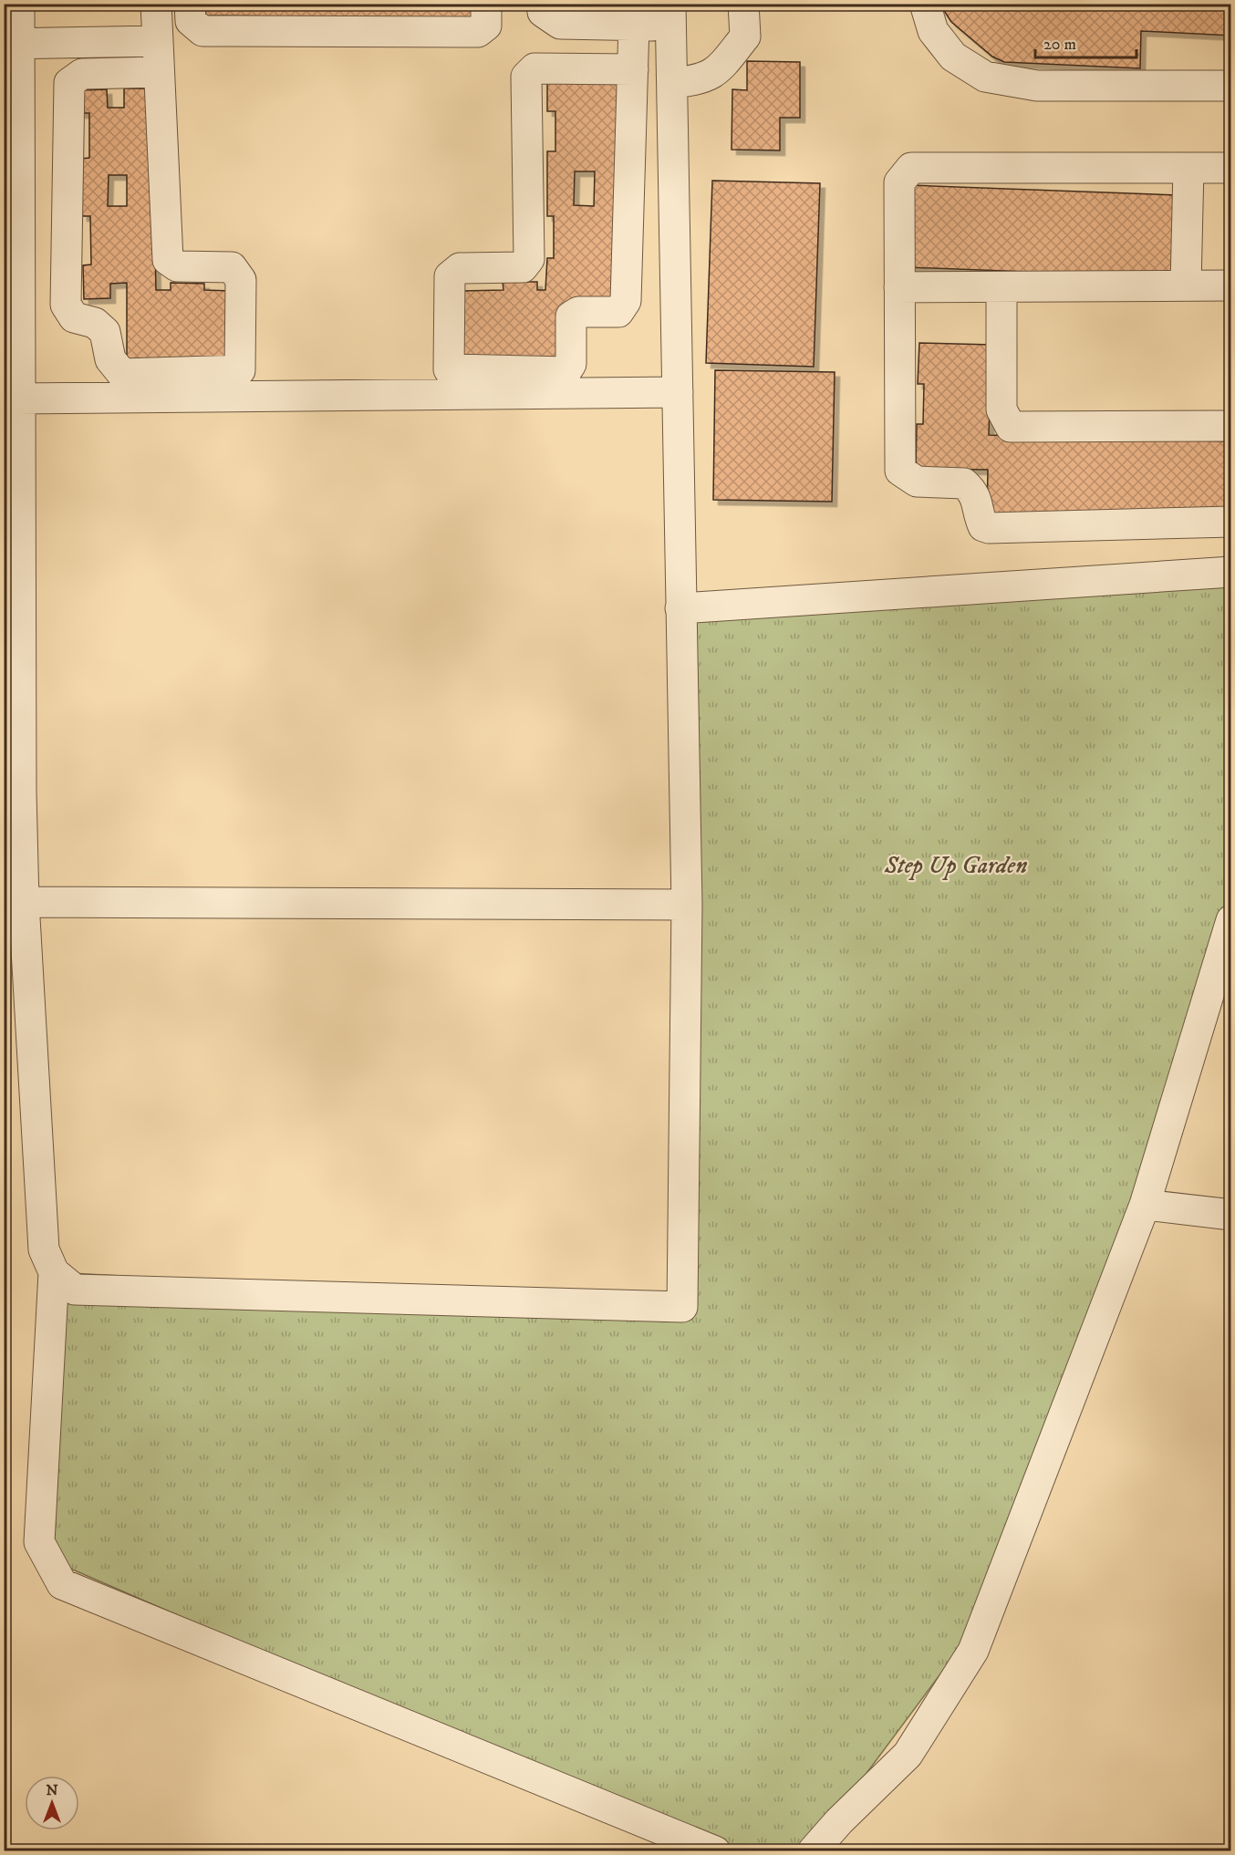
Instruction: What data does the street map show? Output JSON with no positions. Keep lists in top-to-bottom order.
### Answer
{
  "parks": ["Step Up Garden"],
  "scale_bar": "20 m",
  "north": "top"
}
